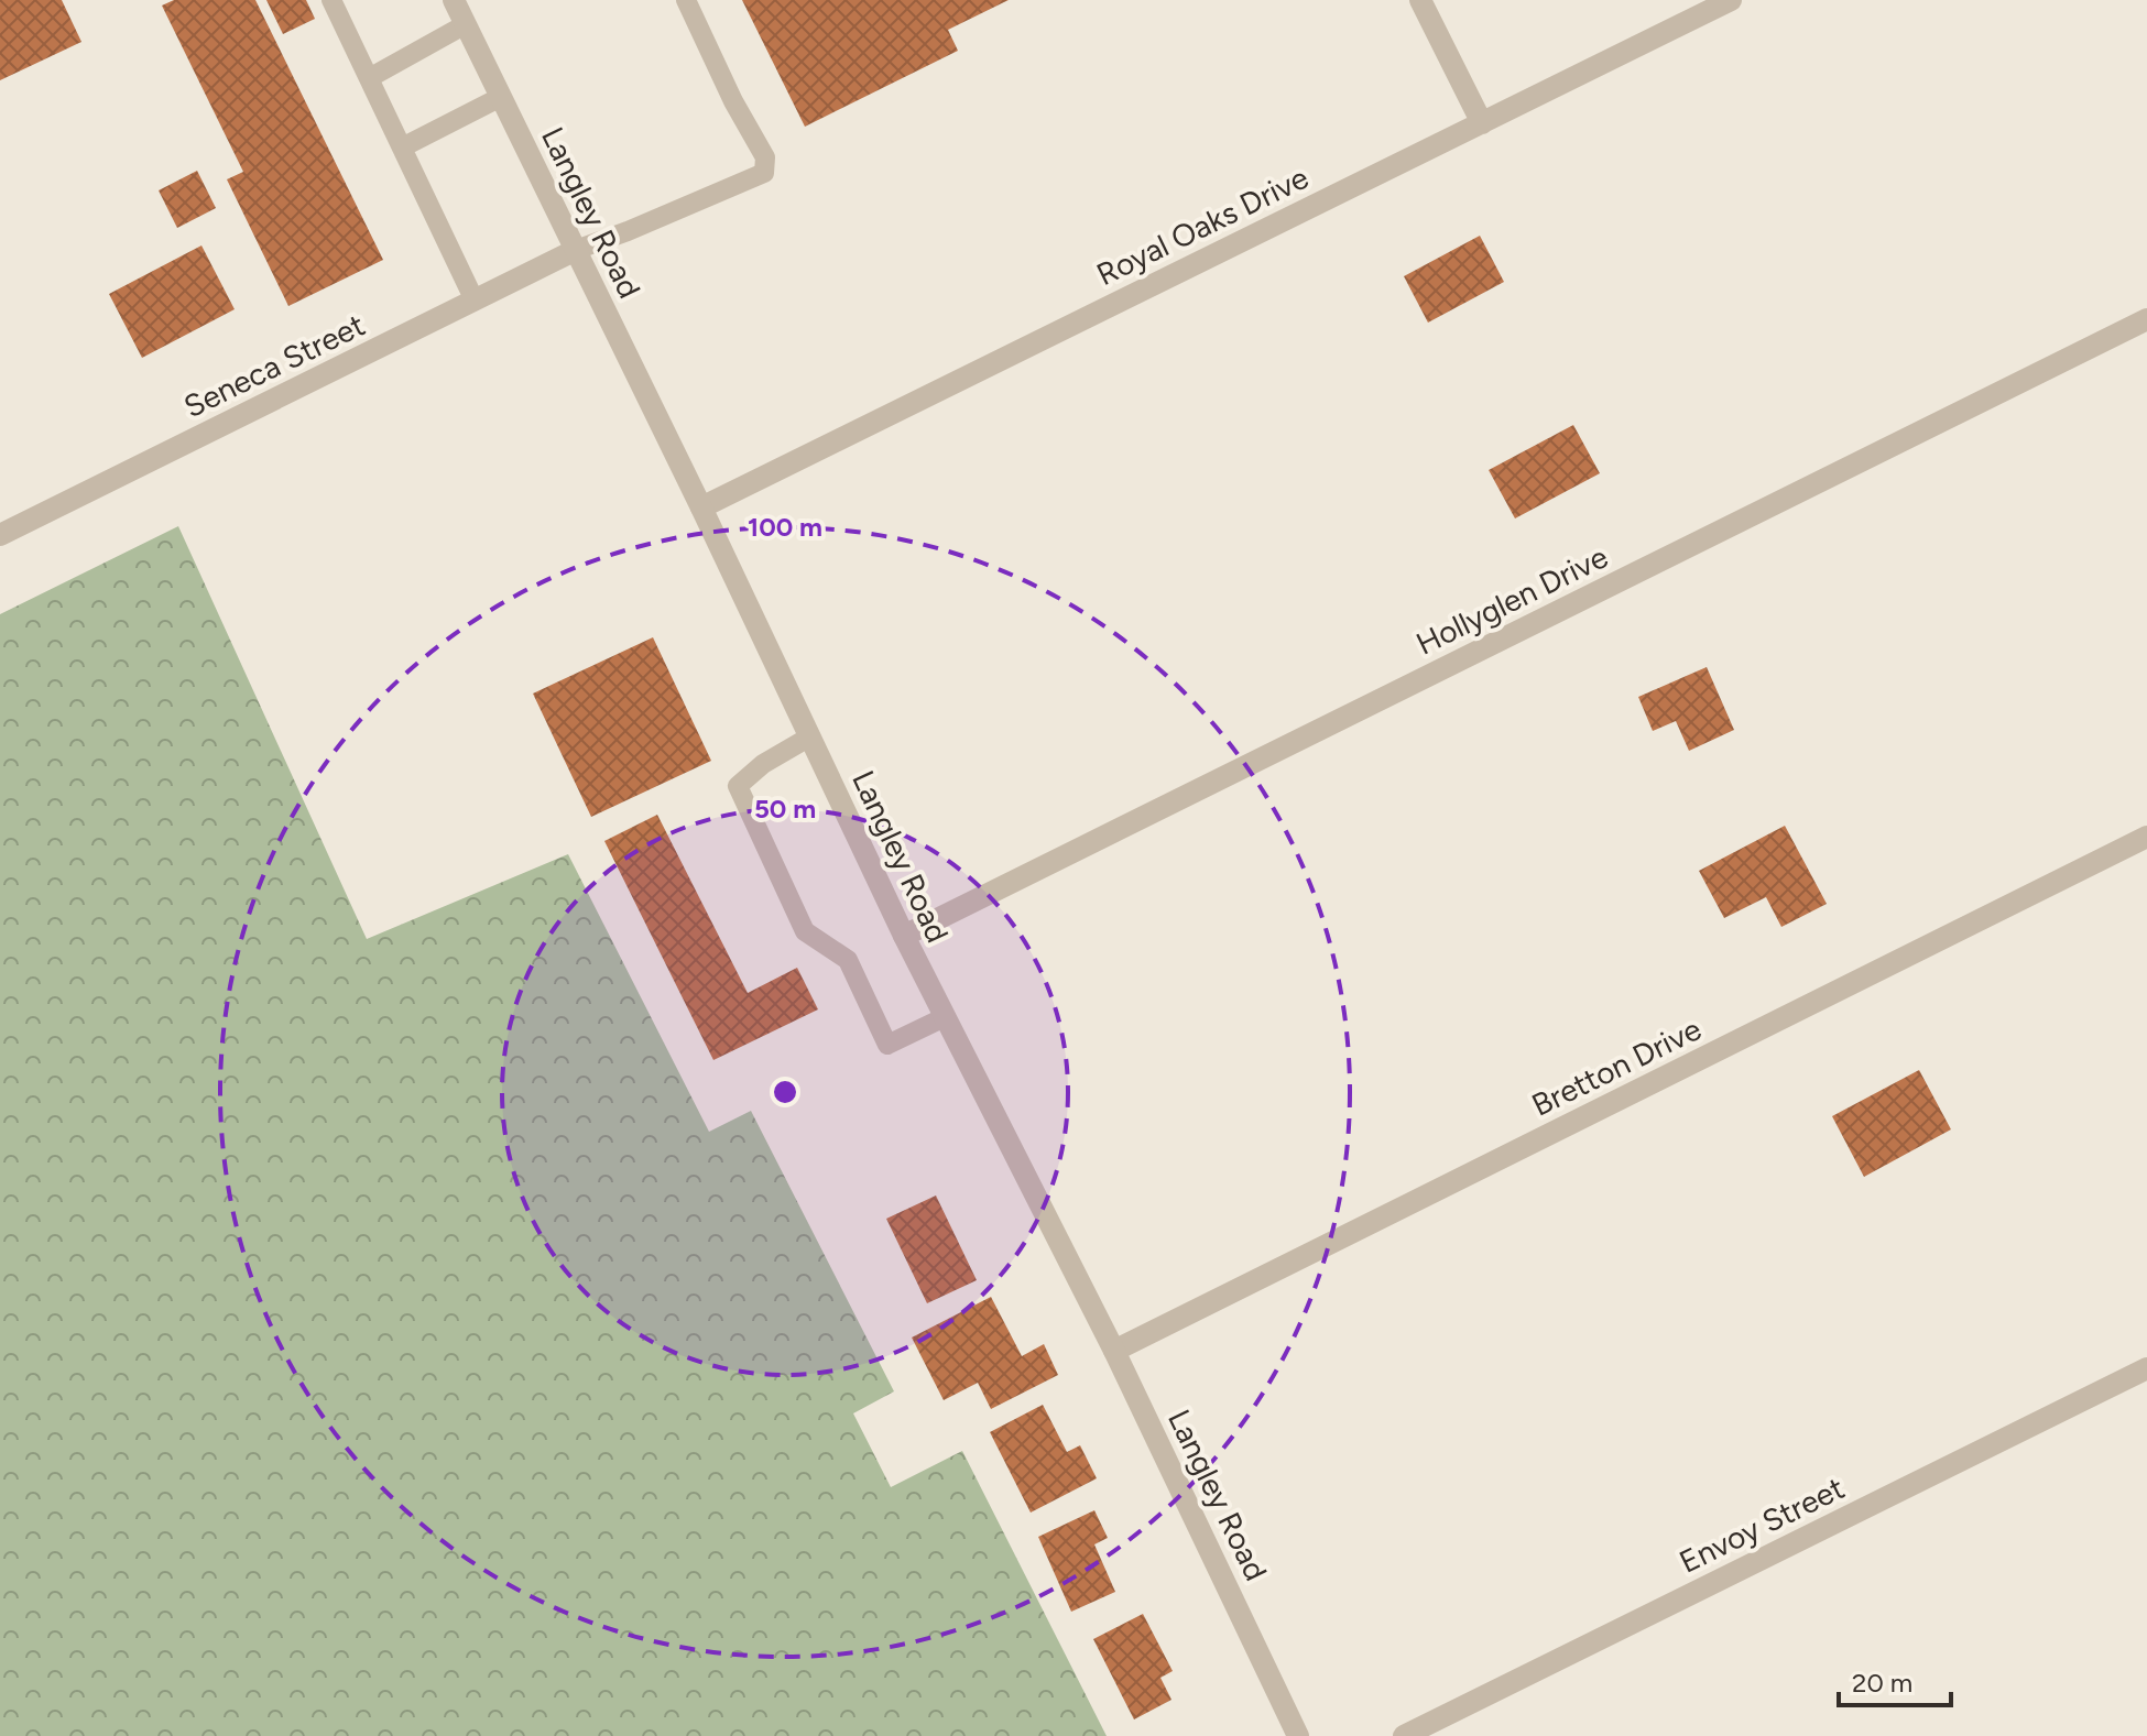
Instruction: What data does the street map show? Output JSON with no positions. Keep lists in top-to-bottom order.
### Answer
{
  "streets": {
    "street": [
      "Langley Road",
      "Royal Oaks Drive",
      "Seneca Street",
      "Hollyglen Drive",
      "Bretton Drive",
      "Envoy Street"
    ]
  },
  "crossings": [
    ["Langley Road", "Royal Oaks Drive"],
    ["Langley Road", "Seneca Street"],
    ["Langley Road", "Hollyglen Drive"],
    ["Langley Road", "Bretton Drive"]
  ],
  "scale_bar": "20 m",
  "rings": ["100 m", "50 m"]
}
